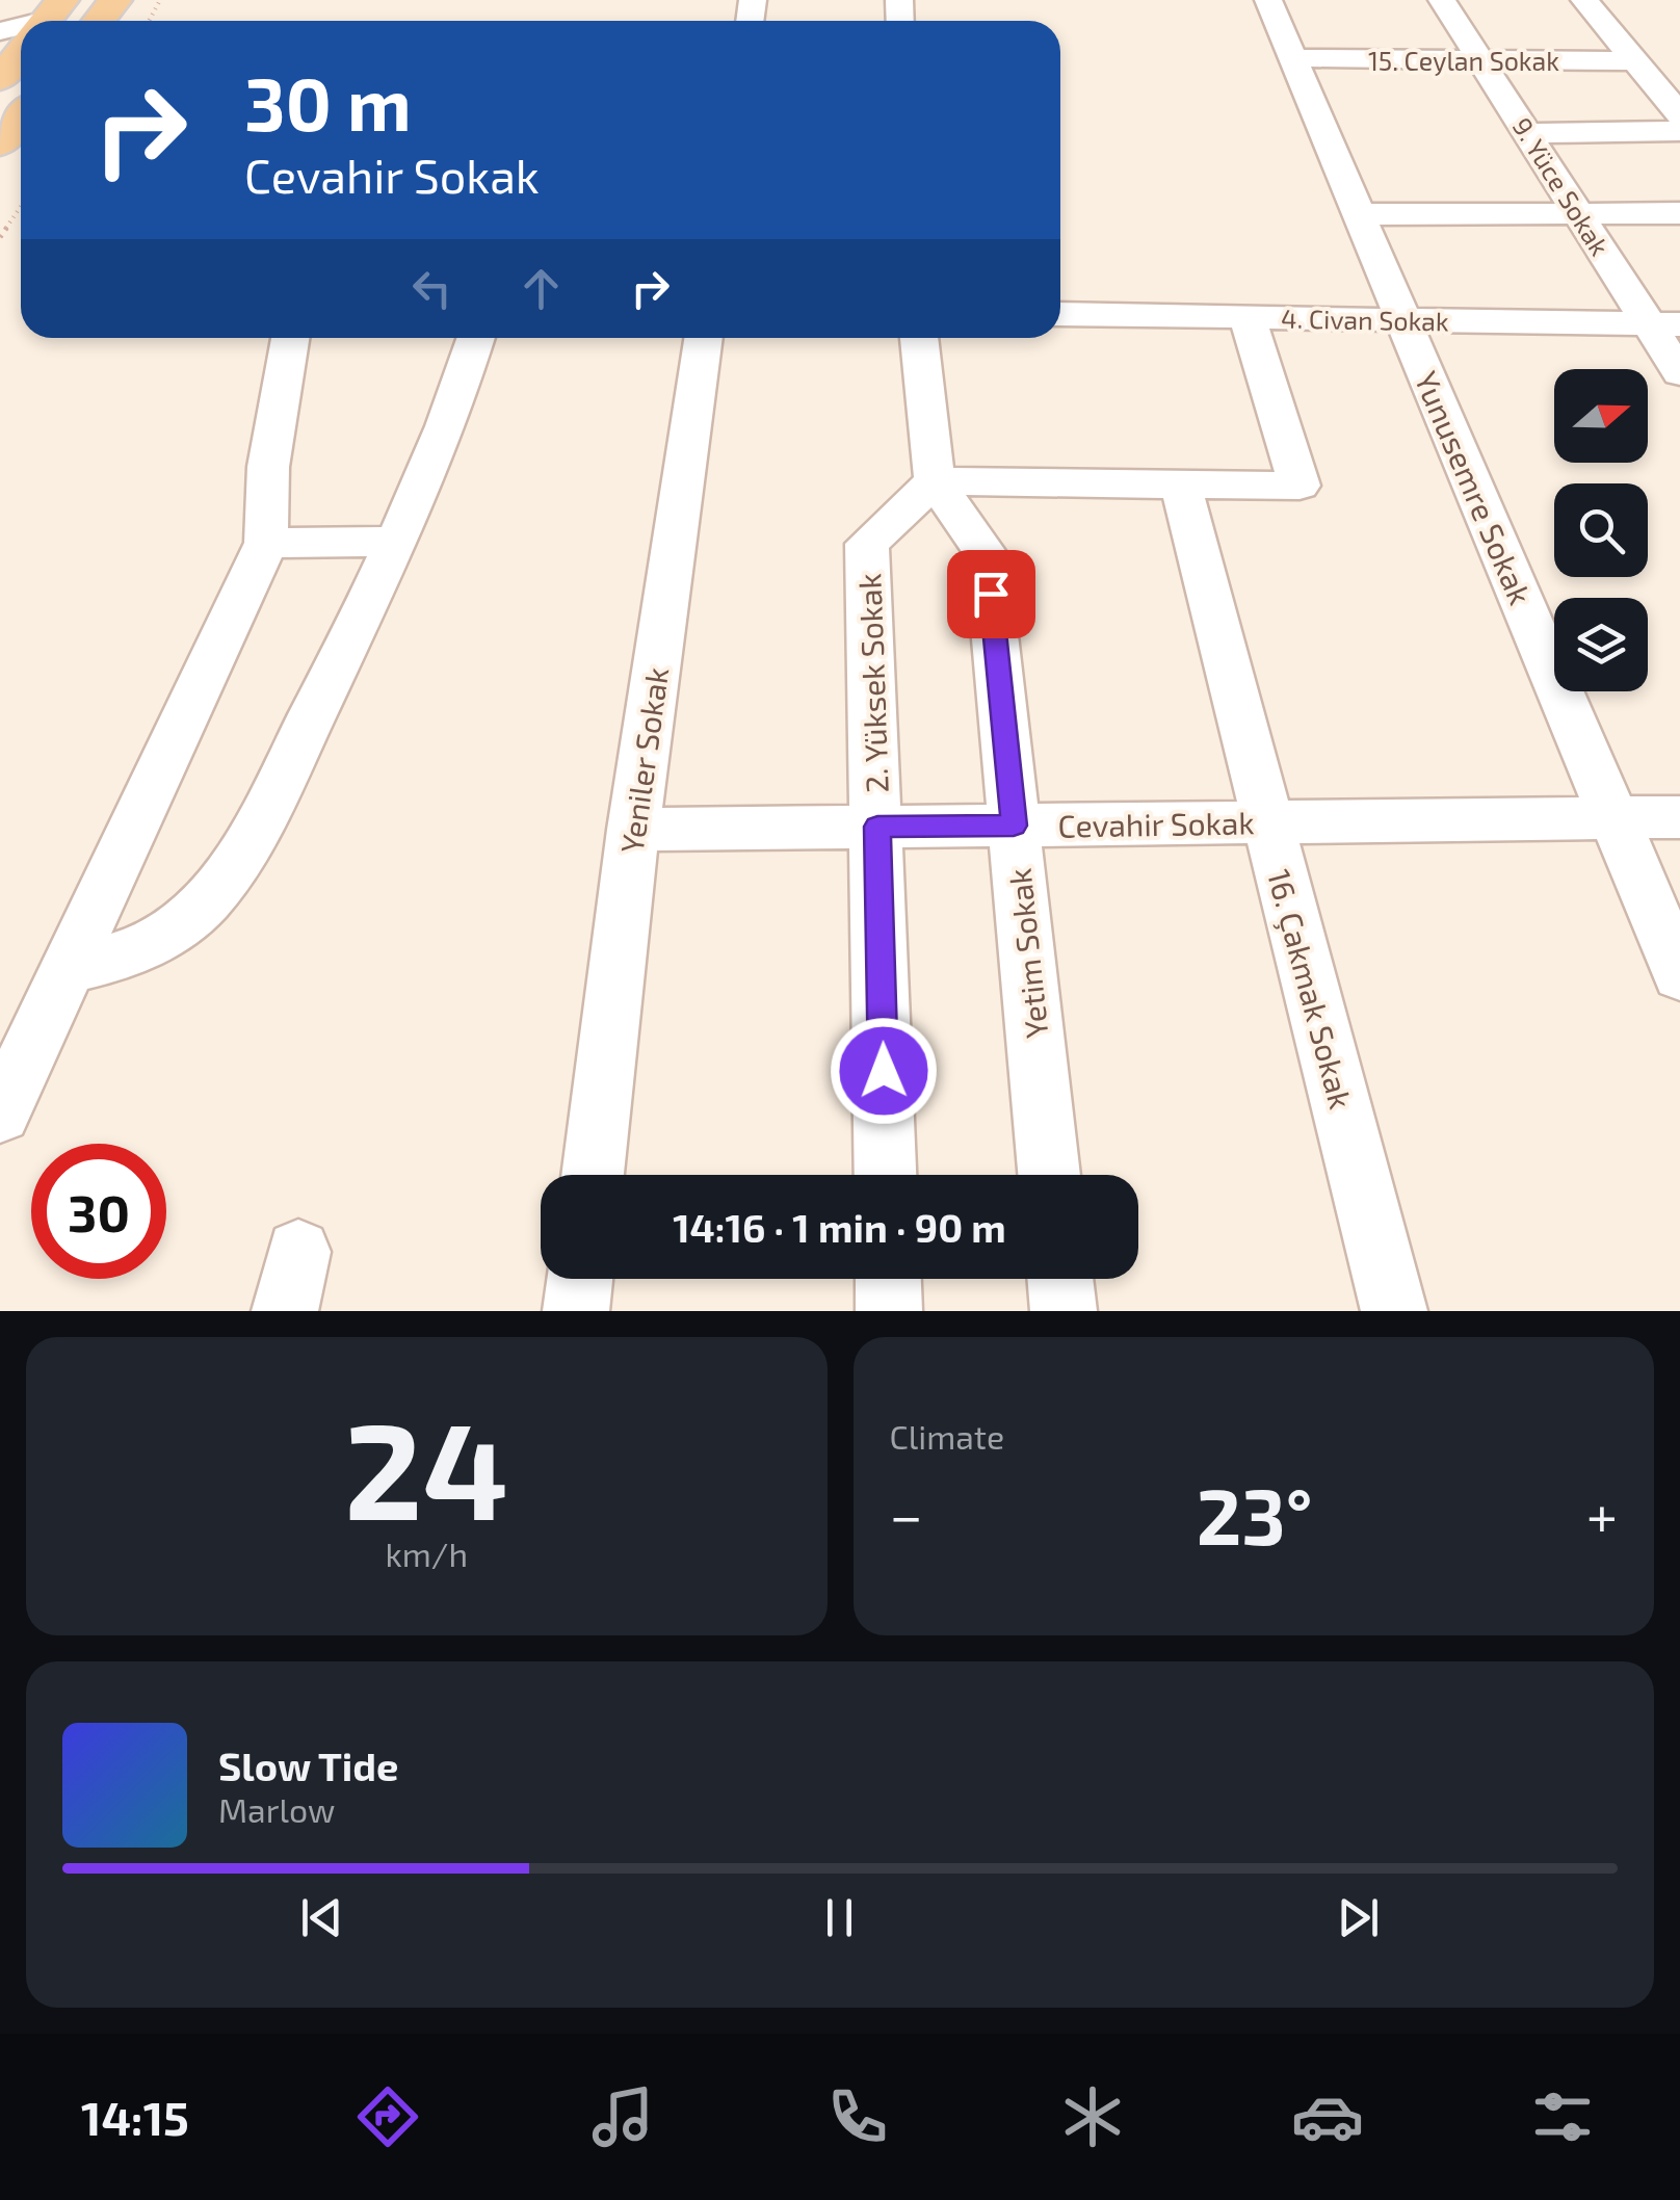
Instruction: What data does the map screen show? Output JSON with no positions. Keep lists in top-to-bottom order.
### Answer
{
  "streets": {
    "street": [
      "15. Ceylan Sokak",
      "9. Yüce Sokak",
      "4. Civan Sokak",
      "Yunusemre Sokak",
      "2. Yüksek Sokak",
      "Yeniler Sokak",
      "Cevahir Sokak",
      "Yetim Sokak",
      "16. Çakmak Sokak"
    ]
  },
  "crossings": [
    ["15. Ceylan Sokak", "9. Yüce Sokak"],
    ["15. Ceylan Sokak", "Yunusemre Sokak"],
    ["9. Yüce Sokak", "4. Civan Sokak"],
    ["4. Civan Sokak", "Yunusemre Sokak"],
    ["Yunusemre Sokak", "Cevahir Sokak"],
    ["2. Yüksek Sokak", "Cevahir Sokak"],
    ["2. Yüksek Sokak", "Yetim Sokak"],
    ["Yeniler Sokak", "Cevahir Sokak"],
    ["Cevahir Sokak", "Yetim Sokak"],
    ["Cevahir Sokak", "16. Çakmak Sokak"]
  ],
  "north": "right",
  "page": {
    "turn": ["30 m", "Cevahir Sokak"],
    "limit": "30",
    "trip": "14:16 · 1 min · 90 m",
    "tile": [
      ["24", "km/h"],
      "Climate"
    ],
    "heat": ["−", "23°", "+"],
    "song": ["Slow Tide", "Marlow"],
    "tabs": "14:15"
  }
}
